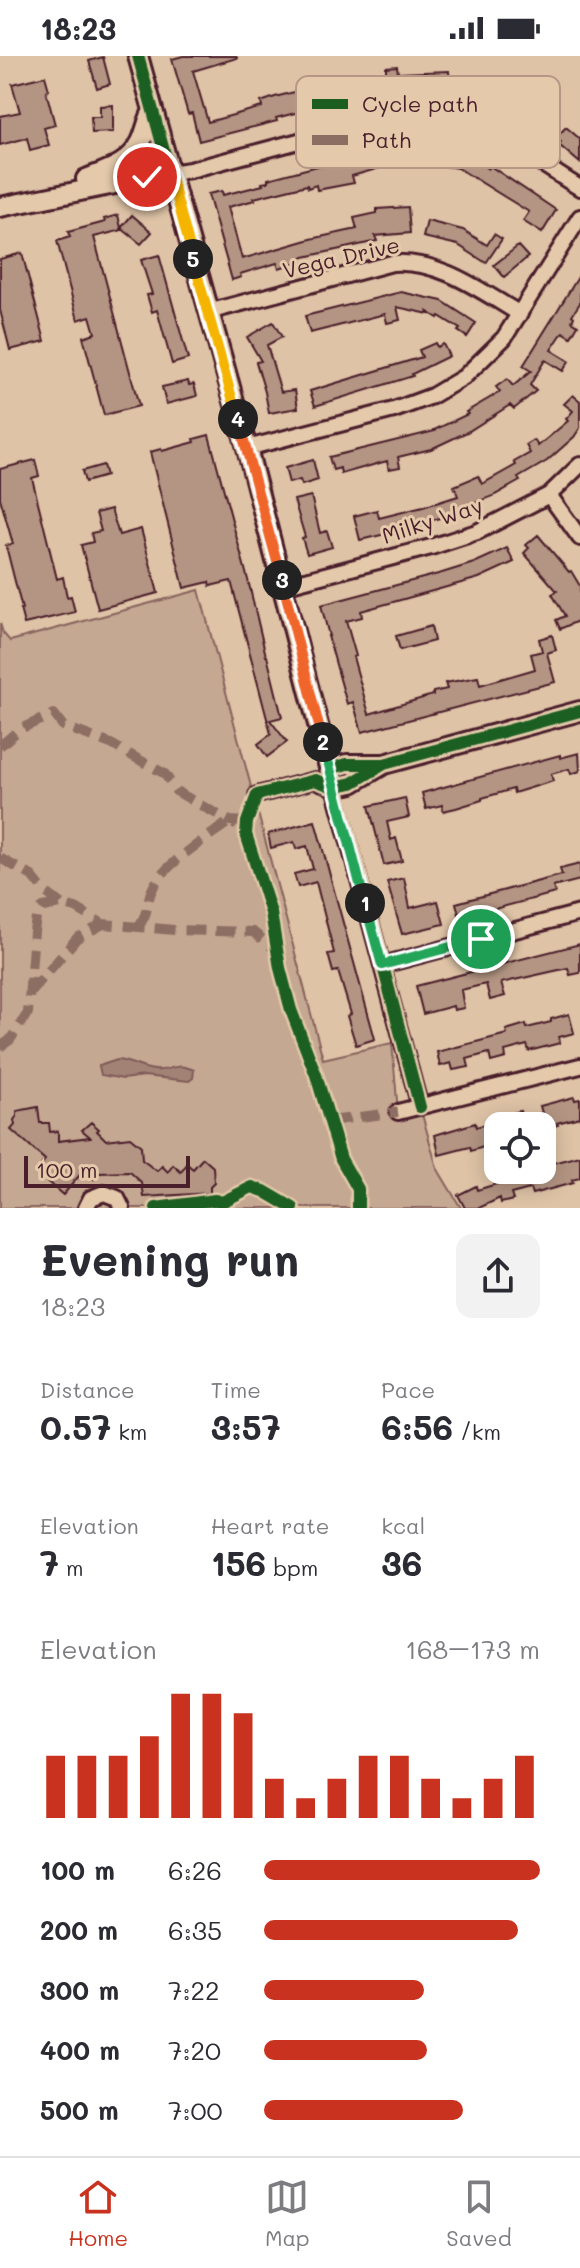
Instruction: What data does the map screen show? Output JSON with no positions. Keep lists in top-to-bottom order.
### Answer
{
  "streets": {
    "street": ["Vega Drive", "Milky Way"]
  },
  "legend": ["Cycle path", "Path"],
  "scale_bar": "100 m",
  "page": {
    "status": "18:23",
    "pins": [
      "5",
      "4",
      "3",
      "2",
      "1"
    ],
    "scale": "100 m",
    "heading": ["Evening run", "18:23"],
    "stats": [
      ["Distance", "0.57 km"],
      ["Time", "3:57"],
      ["Pace", "6:56 /km"],
      ["Elevation", "7 m"],
      ["Heart rate", "156 bpm"],
      ["kcal", "36"]
    ],
    "chart": ["Elevation", "168–173 m"],
    "list": [
      {
        "name": "100 m",
        "note": "6:26"
      },
      {
        "name": "200 m",
        "note": "6:35"
      },
      {
        "name": "300 m",
        "note": "7:22"
      },
      {
        "name": "400 m",
        "note": "7:20"
      },
      {
        "name": "500 m",
        "note": "7:00"
      }
    ],
    "tabs": ["Home", "Map", "Saved"]
  }
}
